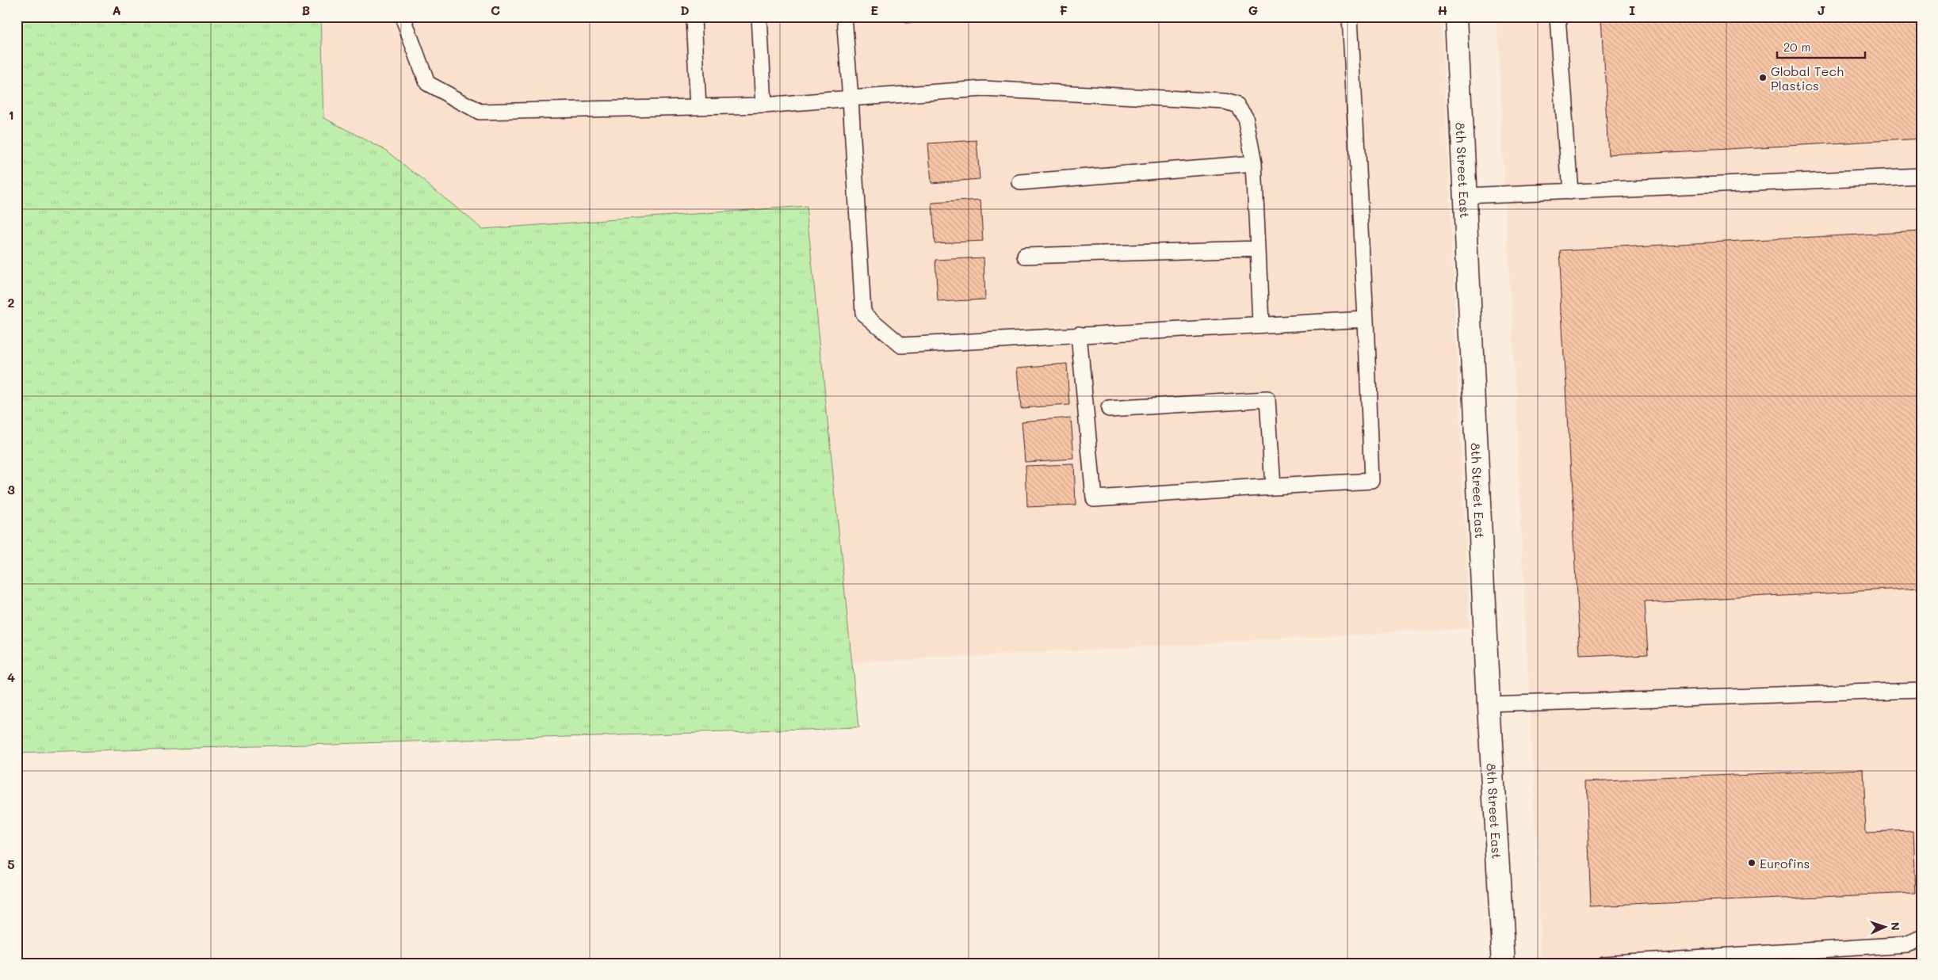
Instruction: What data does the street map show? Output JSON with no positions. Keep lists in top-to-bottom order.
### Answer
{
  "streets": {
    "street": ["8th Street East"]
  },
  "places": ["Global Tech Plastics", "Eurofins"],
  "scale_bar": "20 m",
  "north": "right",
  "grid": {
    "columns": [
      "A",
      "B",
      "C",
      "D",
      "E",
      "F",
      "G",
      "H",
      "I",
      "J"
    ],
    "rows": [
      "1",
      "2",
      "3",
      "4",
      "5"
    ]
  }
}
